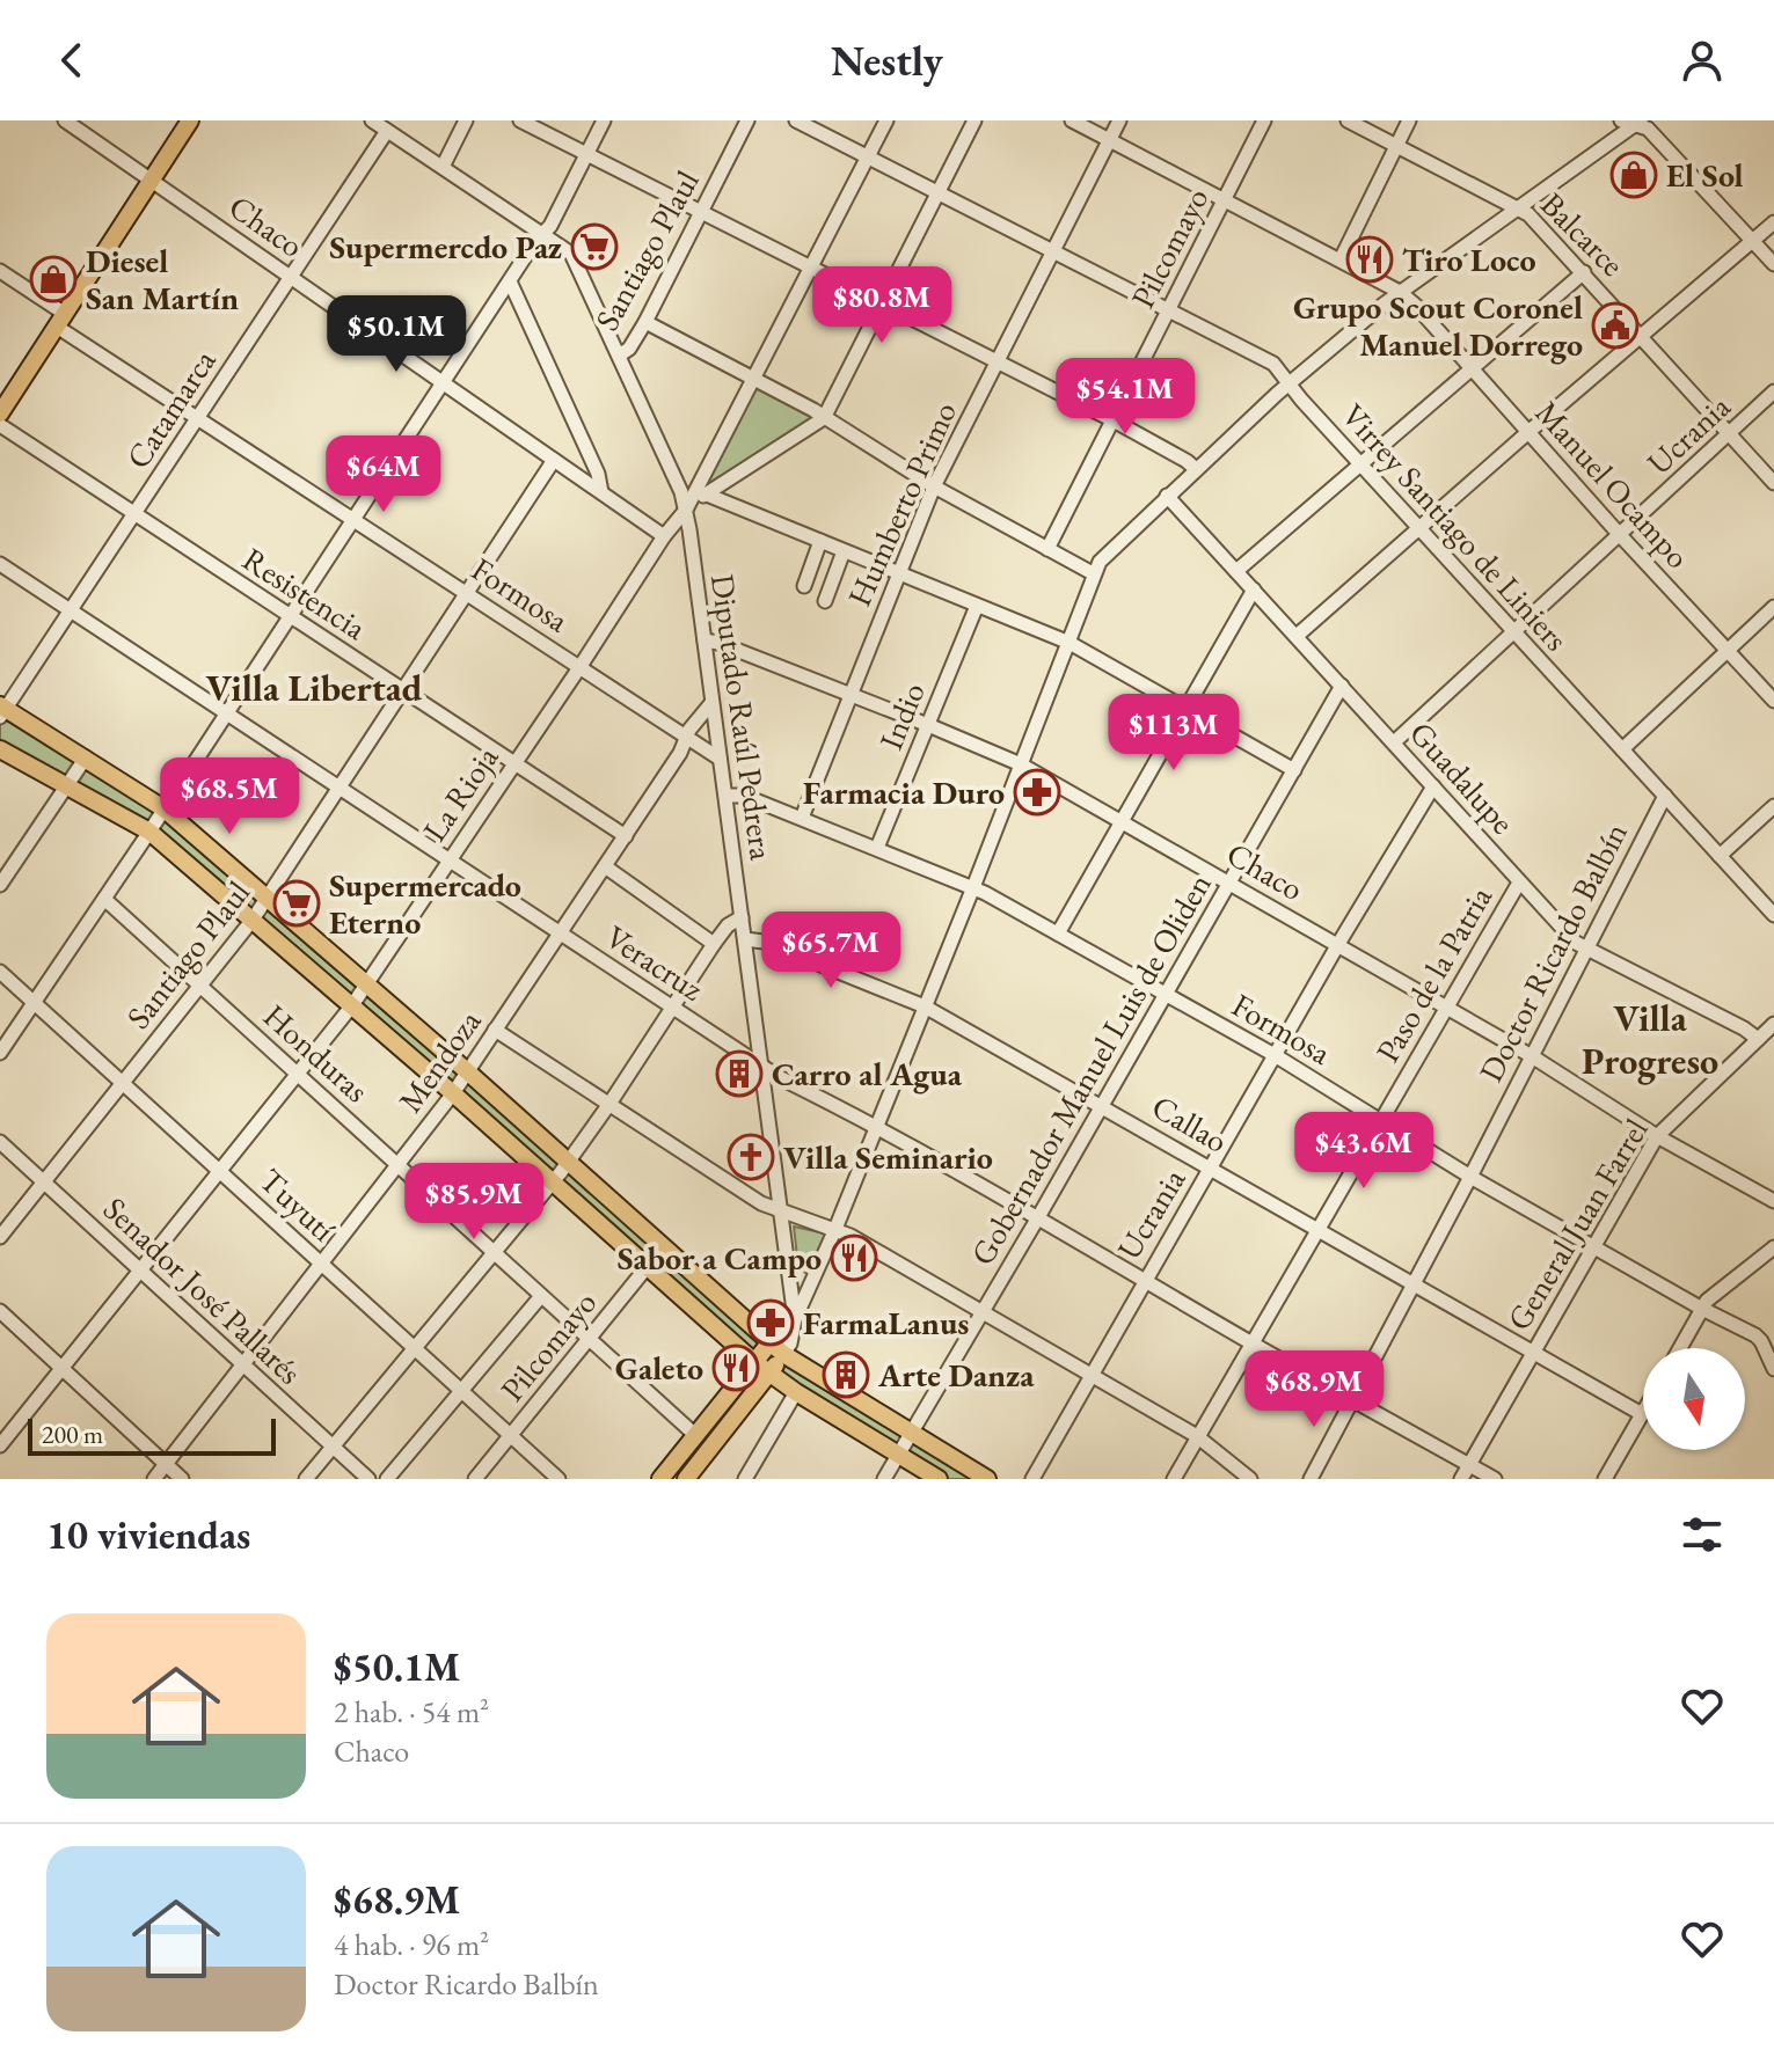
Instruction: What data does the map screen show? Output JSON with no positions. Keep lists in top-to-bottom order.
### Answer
{
  "streets": {
    "street": [
      "Chaco",
      "Balcarce",
      "Pilcomayo",
      "Santiago Plaul",
      "Catamarca",
      "Ucrania",
      "Manuel Ocampo",
      "Humberto Primo",
      "Virrey Santiago de Liniers",
      "Resistencia",
      "Formosa",
      "Indio",
      "Diputado Raúl Pedrera",
      "Guadalupe",
      "La Rioja",
      "Doctor Ricardo Balbín",
      "Veracruz",
      "Paso de la Patria",
      "Honduras",
      "Mendoza",
      "Gobernador Manuel Luis de Oliden",
      "Callao",
      "Tuyutí",
      "General Juan Farrel",
      "Senador José Pallarés"
    ]
  },
  "crossings": [
    ["Chaco", "Santiago Plaul"],
    ["Chaco", "Catamarca"],
    ["Chaco", "Ucrania"],
    ["Chaco", "Humberto Primo"],
    ["Chaco", "Indio"],
    ["Chaco", "Diputado Raúl Pedrera"],
    ["Chaco", "La Rioja"],
    ["Chaco", "Doctor Ricardo Balbín"],
    ["Chaco", "Paso de la Patria"],
    ["Chaco", "Gobernador Manuel Luis de Oliden"],
    ["Chaco", "General Juan Farrel"],
    ["Balcarce", "Ucrania"],
    ["Pilcomayo", "Manuel Ocampo"],
    ["Pilcomayo", "Virrey Santiago de Liniers"],
    ["Pilcomayo", "Honduras"],
    ["Pilcomayo", "Tuyutí"],
    ["Santiago Plaul", "Resistencia"],
    ["Santiago Plaul", "Formosa"],
    ["Santiago Plaul", "Diputado Raúl Pedrera"],
    ["Santiago Plaul", "Veracruz"],
    ["Santiago Plaul", "Honduras"],
    ["Santiago Plaul", "Tuyutí"],
    ["Santiago Plaul", "Senador José Pallarés"],
    ["Catamarca", "Resistencia"],
    ["Catamarca", "Formosa"],
    ["Catamarca", "Diputado Raúl Pedrera"],
    ["Catamarca", "Veracruz"],
    ["Ucrania", "Manuel Ocampo"],
    ["Ucrania", "Virrey Santiago de Liniers"],
    ["Ucrania", "Formosa"],
    ["Ucrania", "Guadalupe"],
    ["Ucrania", "Veracruz"],
    ["Ucrania", "Callao"],
    ["Manuel Ocampo", "Humberto Primo"],
    ["Humberto Primo", "Virrey Santiago de Liniers"],
    ["Humberto Primo", "Formosa"],
    ["Virrey Santiago de Liniers", "La Rioja"],
    ["Virrey Santiago de Liniers", "Doctor Ricardo Balbín"],
    ["Resistencia", "La Rioja"],
    ["Resistencia", "Mendoza"],
    ["Formosa", "Indio"],
    ["Formosa", "Diputado Raúl Pedrera"],
    ["Formosa", "La Rioja"],
    ["Formosa", "Doctor Ricardo Balbín"],
    ["Formosa", "Paso de la Patria"],
    ["Formosa", "Mendoza"],
    ["Formosa", "Gobernador Manuel Luis de Oliden"],
    ["Formosa", "General Juan Farrel"],
    ["Diputado Raúl Pedrera", "La Rioja"],
    ["Diputado Raúl Pedrera", "Veracruz"],
    ["Diputado Raúl Pedrera", "Mendoza"],
    ["Diputado Raúl Pedrera", "Callao"],
    ["Guadalupe", "Doctor Ricardo Balbín"],
    ["Guadalupe", "Paso de la Patria"],
    ["Guadalupe", "Gobernador Manuel Luis de Oliden"],
    ["Guadalupe", "General Juan Farrel"],
    ["La Rioja", "Veracruz"],
    ["La Rioja", "Honduras"],
    ["La Rioja", "Tuyutí"],
    ["La Rioja", "Senador José Pallarés"],
    ["Doctor Ricardo Balbín", "Veracruz"],
    ["Doctor Ricardo Balbín", "Callao"],
    ["Veracruz", "Paso de la Patria"],
    ["Veracruz", "Mendoza"],
    ["Veracruz", "Gobernador Manuel Luis de Oliden"],
    ["Veracruz", "General Juan Farrel"],
    ["Paso de la Patria", "Callao"],
    ["Honduras", "Mendoza"],
    ["Mendoza", "Tuyutí"],
    ["Mendoza", "Senador José Pallarés"],
    ["Gobernador Manuel Luis de Oliden", "Callao"],
    ["Callao", "General Juan Farrel"]
  ],
  "districts": ["Villa Libertad", "Villa Progreso"],
  "places": {
    "shop": ["El Sol", "Diesel San Martín"],
    "supermarket": ["Supermercdo Paz", "Supermercado Eterno"],
    "restaurant": ["Tiro Loco", "Sabor a Campo", "Galeto"],
    "public building": ["Grupo Scout Coronel Manuel Dorrego"],
    "pharmacy": ["Farmacia Duro", "FarmaLanus"],
    "building": ["Carro al Agua", "Arte Danza"],
    "church": ["Villa Seminario"]
  },
  "scale_bar": "200 m",
  "north": "bottom",
  "page": {
    "header": "Nestly",
    "price": [
      "$80.8M",
      "$50.1M",
      "$54.1M",
      "$64M",
      "$113M",
      "$68.5M",
      "$65.7M",
      "$43.6M",
      "$85.9M",
      "$68.9M"
    ],
    "scale": "200 m",
    "heading": "10 viviendas",
    "list": [
      {
        "name": "$50.1M",
        "note": "2 hab. · 54 m² · Chaco"
      },
      {
        "name": "$68.9M",
        "note": "4 hab. · 96 m² · Doctor Ricardo Balbín"
      }
    ]
  }
}
